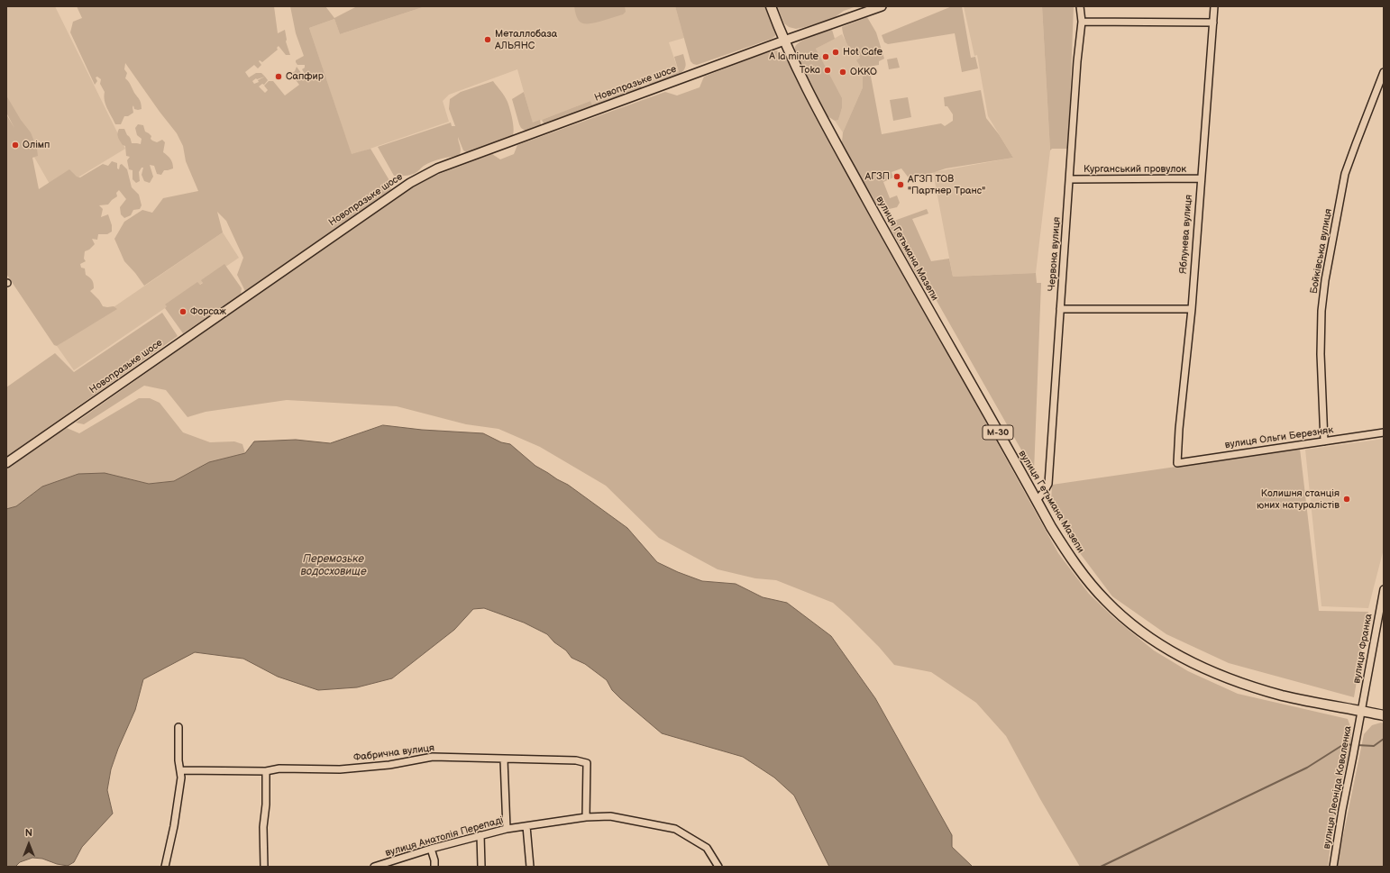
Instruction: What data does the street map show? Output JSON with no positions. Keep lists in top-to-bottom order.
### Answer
{
  "streets": {
    "highway": ["вулиця Гетьмана Мазепи", "М-30"],
    "main road": ["Новопразьке шосе"],
    "street": [
      "Курганський провулок",
      "Яблунева вулиця",
      "Бойківська вулиця",
      "Червона вулиця",
      "вулиця Ольги Березняк",
      "вулиця Франка",
      "Фабрична вулиця",
      "вулиця Леоніда Коваленка",
      "вулиця Анатолія Перепаді"
    ]
  },
  "crossings": [
    ["Новопразьке шосе", "вулиця Гетьмана Мазепи"],
    ["Курганський провулок", "Яблунева вулиця"],
    ["Курганський провулок", "Червона вулиця"],
    ["Яблунева вулиця", "вулиця Ольги Березняк"],
    ["вулиця Гетьмана Мазепи", "Червона вулиця"],
    ["вулиця Гетьмана Мазепи", "вулиця Франка"],
    ["вулиця Гетьмана Мазепи", "вулиця Леоніда Коваленка"],
    ["Бойківська вулиця", "вулиця Ольги Березняк"],
    ["вулиця Франка", "вулиця Леоніда Коваленка"],
    ["Фабрична вулиця", "вулиця Анатолія Перепаді"]
  ],
  "water": ["Перемозьке водосховище"],
  "places": [
    "Металлобаза АЛЬЯНС",
    "Hot Cafe",
    "A la minute",
    "Toka",
    "ОККО",
    "Сапфир",
    "Олімп",
    "АГЗП",
    "АГЗП ТОВ \"Партнер Транс\"",
    "Форсаж",
    "Колишня станція юних натуралістів"
  ],
  "north": "top"
}
